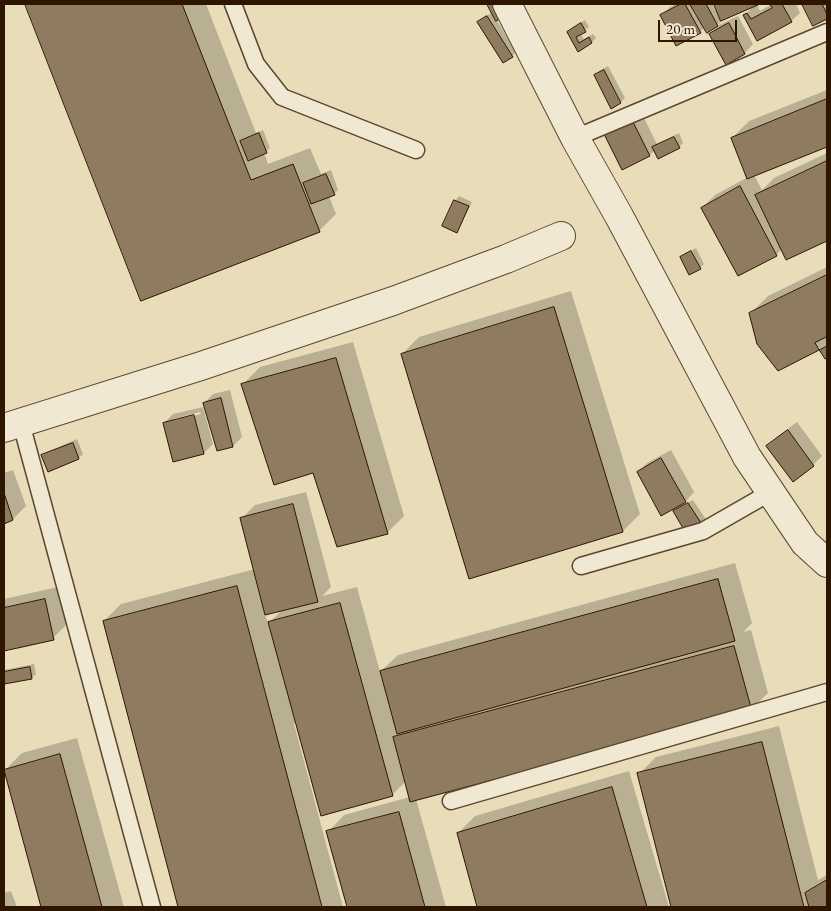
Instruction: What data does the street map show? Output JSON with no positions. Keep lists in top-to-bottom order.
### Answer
{
  "scale_bar": "20 m"
}
